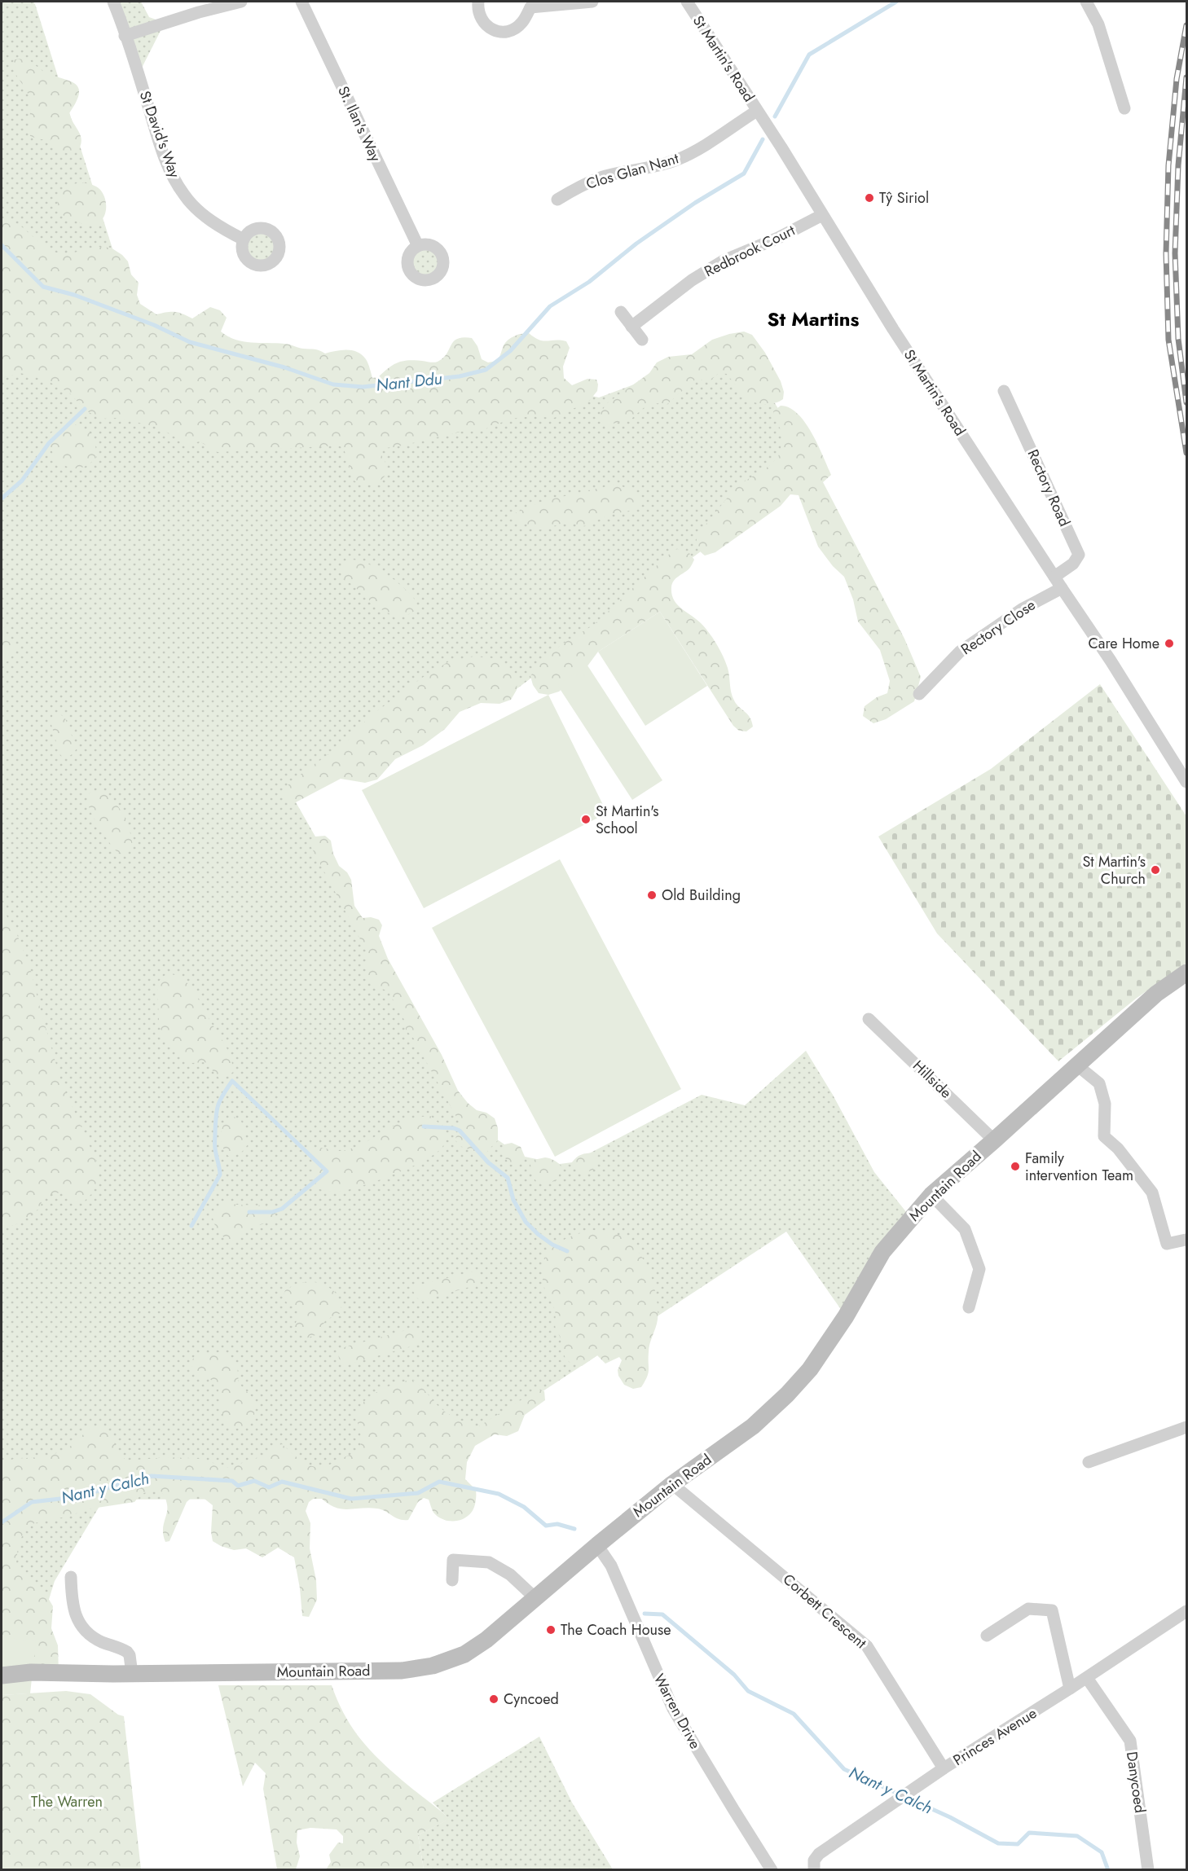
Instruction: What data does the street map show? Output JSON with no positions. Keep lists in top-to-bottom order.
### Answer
{
  "streets": {
    "main road": ["Mountain Road"],
    "street": [
      "St Martin's Road",
      "St. Ilan's Way",
      "St David's Way",
      "Clos Glan Nant",
      "Redbrook Court",
      "Rectory Road",
      "Rectory Close",
      "Hillside",
      "Corbett Crescent",
      "Warren Drive",
      "Princes Avenue",
      "Danycoed"
    ]
  },
  "crossings": [
    ["St Martin's Road", "Clos Glan Nant"],
    ["St Martin's Road", "Redbrook Court"],
    ["St Martin's Road", "Rectory Road"],
    ["St Martin's Road", "Rectory Close"],
    ["Hillside", "Mountain Road"],
    ["Mountain Road", "Corbett Crescent"],
    ["Mountain Road", "Warren Drive"],
    ["Corbett Crescent", "Princes Avenue"],
    ["Princes Avenue", "Danycoed"]
  ],
  "districts": ["St Martins"],
  "water": ["Nant Ddu", "Nant y Calch"],
  "parks": ["The Warren"],
  "places": [
    "Tŷ Siriol",
    "Care Home",
    "St Martin's School",
    "St Martin's Church",
    "Old Building",
    "Family intervention Team",
    "The Coach House",
    "Cyncoed"
  ]
}
